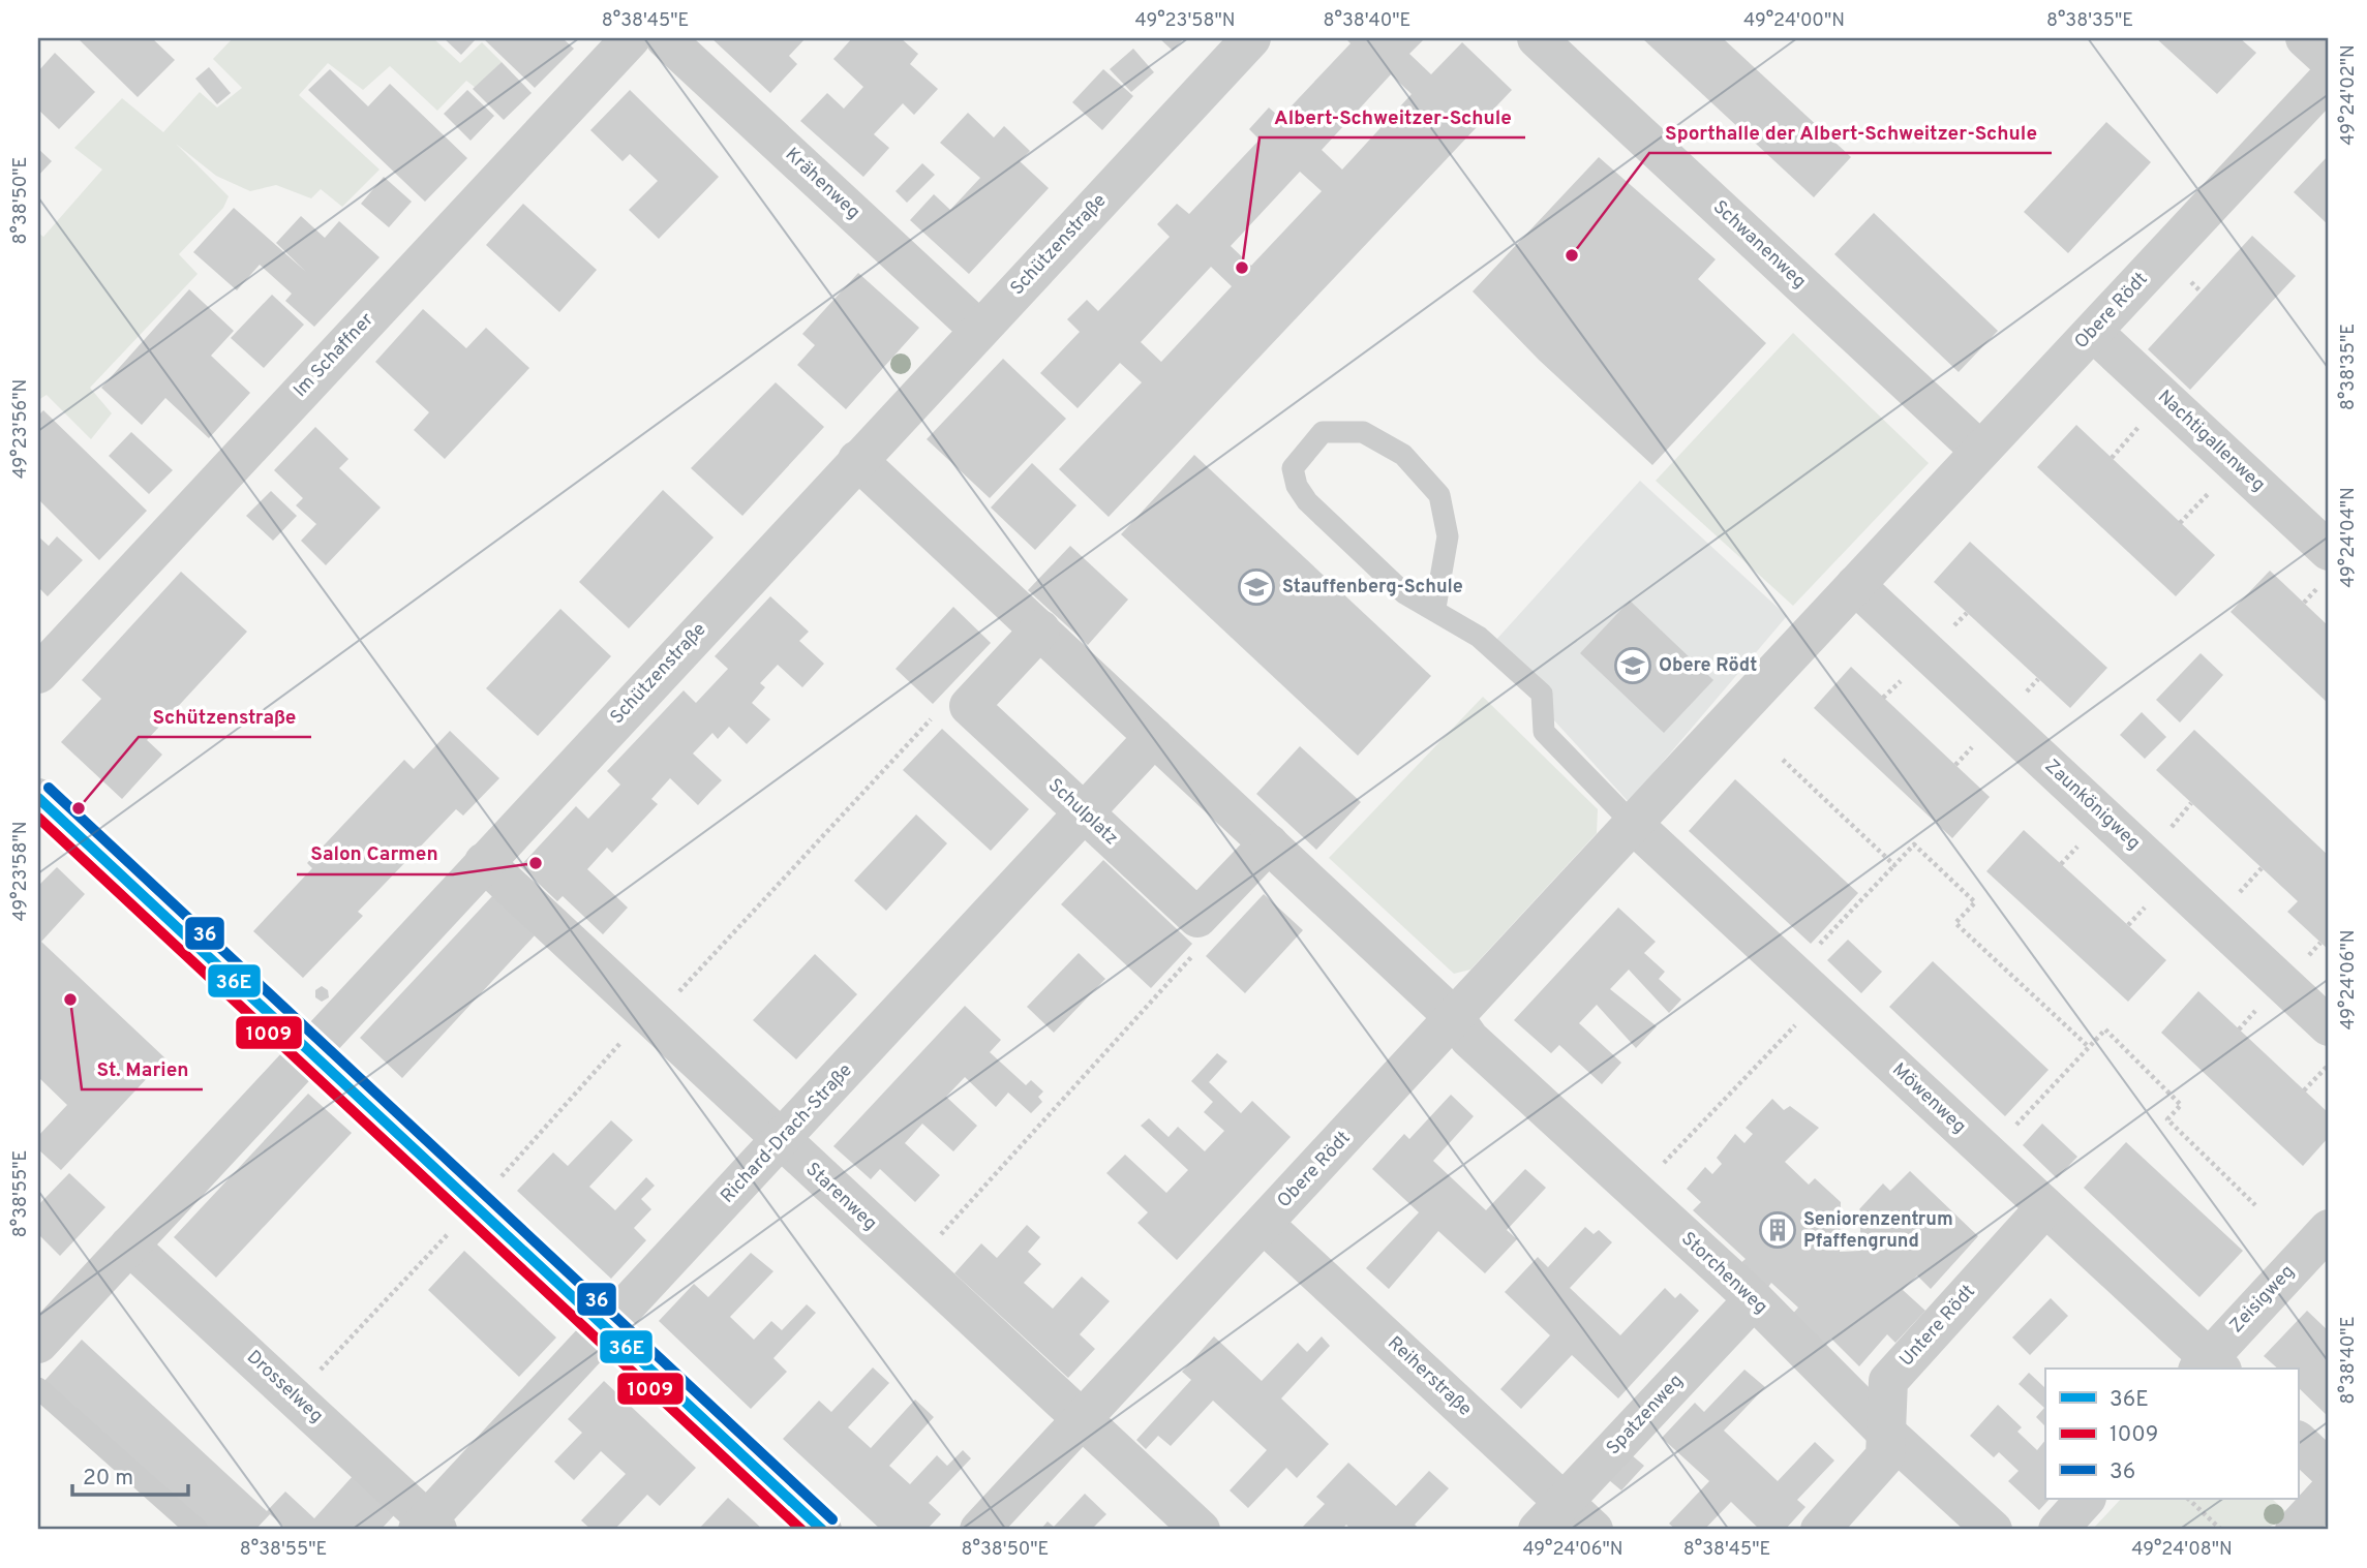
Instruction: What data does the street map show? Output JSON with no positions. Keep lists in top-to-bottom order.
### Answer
{
  "streets": {
    "street": [
      "Krähenweg",
      "Schützenstraße",
      "Schwanenweg",
      "Obere Rödt",
      "Im Schaffner",
      "Nachtigallenweg",
      "Zaunkönigweg",
      "Schulplatz",
      "Möwenweg",
      "Richard-Drach-Straße",
      "Starenweg",
      "Storchenweg",
      "Zeisigweg",
      "Untere Rödt",
      "Reiherstraße",
      "Drosselweg",
      "Spatzenweg"
    ]
  },
  "crossings": [
    ["Krähenweg", "Schützenstraße"],
    ["Schützenstraße", "Starenweg"],
    ["Schützenstraße", "Drosselweg"],
    ["Schwanenweg", "Obere Rödt"],
    ["Obere Rödt", "Nachtigallenweg"],
    ["Obere Rödt", "Zaunkönigweg"],
    ["Obere Rödt", "Möwenweg"],
    ["Obere Rödt", "Starenweg"],
    ["Obere Rödt", "Storchenweg"],
    ["Obere Rödt", "Reiherstraße"],
    ["Schulplatz", "Richard-Drach-Straße"],
    ["Möwenweg", "Zeisigweg"],
    ["Möwenweg", "Untere Rödt"],
    ["Richard-Drach-Straße", "Starenweg"],
    ["Richard-Drach-Straße", "Drosselweg"],
    ["Storchenweg", "Untere Rödt"],
    ["Storchenweg", "Spatzenweg"],
    ["Reiherstraße", "Spatzenweg"]
  ],
  "places": {
    "other": [
      "Sporthalle der Albert-Schweitzer-Schule",
      "Albert-Schweitzer-Schule",
      "Schützenstraße",
      "Salon Carmen",
      "St. Marien"
    ],
    "school or university": ["Stauffenberg-Schule", "Obere Rödt"],
    "building": ["Seniorenzentrum Pfaffengrund"]
  },
  "lines": ["transit line 36", "transit line 36E", "transit line 1009"],
  "legend": ["36E", "1009", "36"],
  "scale_bar": "20 m",
  "coordinates": [
    "8°38'45\"E",
    "49°23'58\"N",
    "8°38'40\"E",
    "49°24'00\"N",
    "8°38'35\"E",
    "49°24'02\"N",
    "8°38'50\"E",
    "49°23'56\"N",
    "49°24'04\"N",
    "49°24'06\"N",
    "8°38'55\"E",
    "49°24'08\"N"
  ]
}
